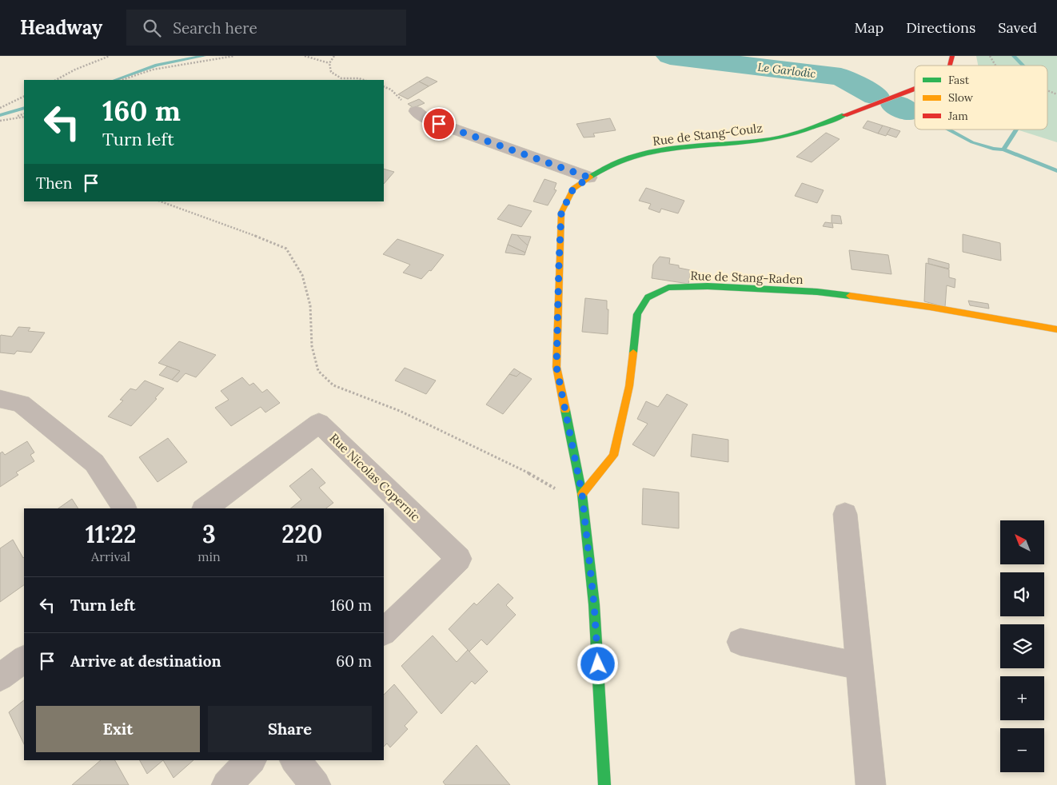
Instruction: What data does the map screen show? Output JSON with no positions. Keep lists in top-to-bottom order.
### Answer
{
  "streets": {
    "street": ["Rue de Stang-Coulz", "Rue de Stang-Raden", "Rue Nicolas Copernic"]
  },
  "crossings": [
    ["Rue de Stang-Coulz", "Rue de Stang-Raden"]
  ],
  "water": ["Le Garlodic"],
  "legend": ["Fast", "Slow", "Jam"],
  "north": "top left",
  "page": {
    "header": "Headway",
    "search": "Search here",
    "nav": ["Map", "Directions", "Saved"],
    "turn": ["160 m", "Turn left"],
    "then": "Then",
    "eta": [
      "11:22",
      "Arrival",
      "3",
      "min",
      "220",
      "m"
    ],
    "map_buttons": ["+", "−"],
    "list": [
      {
        "name": "Turn left",
        "value": "160 m"
      },
      {
        "name": "Arrive at destination",
        "value": "60 m"
      }
    ],
    "buttons": ["Exit", "Share"]
  }
}
